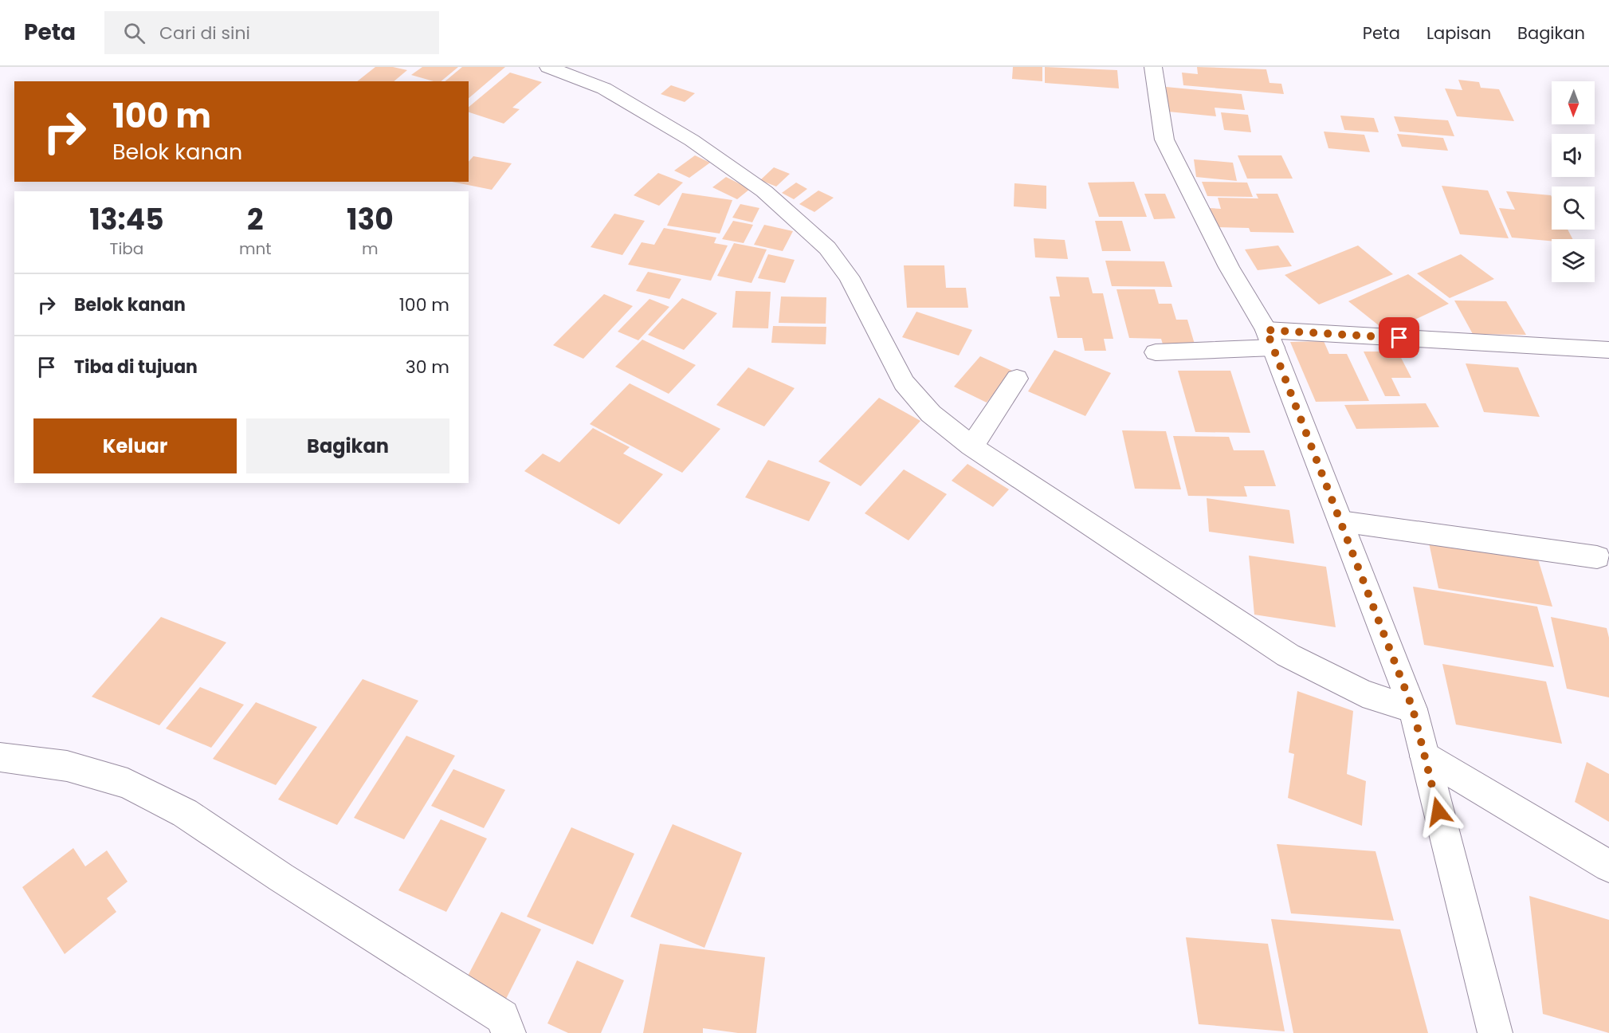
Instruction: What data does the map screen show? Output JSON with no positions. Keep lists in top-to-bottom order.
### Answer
{
  "north": "bottom",
  "page": {
    "header": "Peta",
    "search": "Cari di sini",
    "nav": ["Peta", "Lapisan", "Bagikan"],
    "turn": ["100 m", "Belok kanan"],
    "eta": [
      "13:45",
      "Tiba",
      "2",
      "mnt",
      "130",
      "m"
    ],
    "list": [
      {
        "name": "Belok kanan",
        "value": "100 m"
      },
      {
        "name": "Tiba di tujuan",
        "value": "30 m"
      }
    ],
    "buttons": ["Keluar", "Bagikan"]
  }
}
